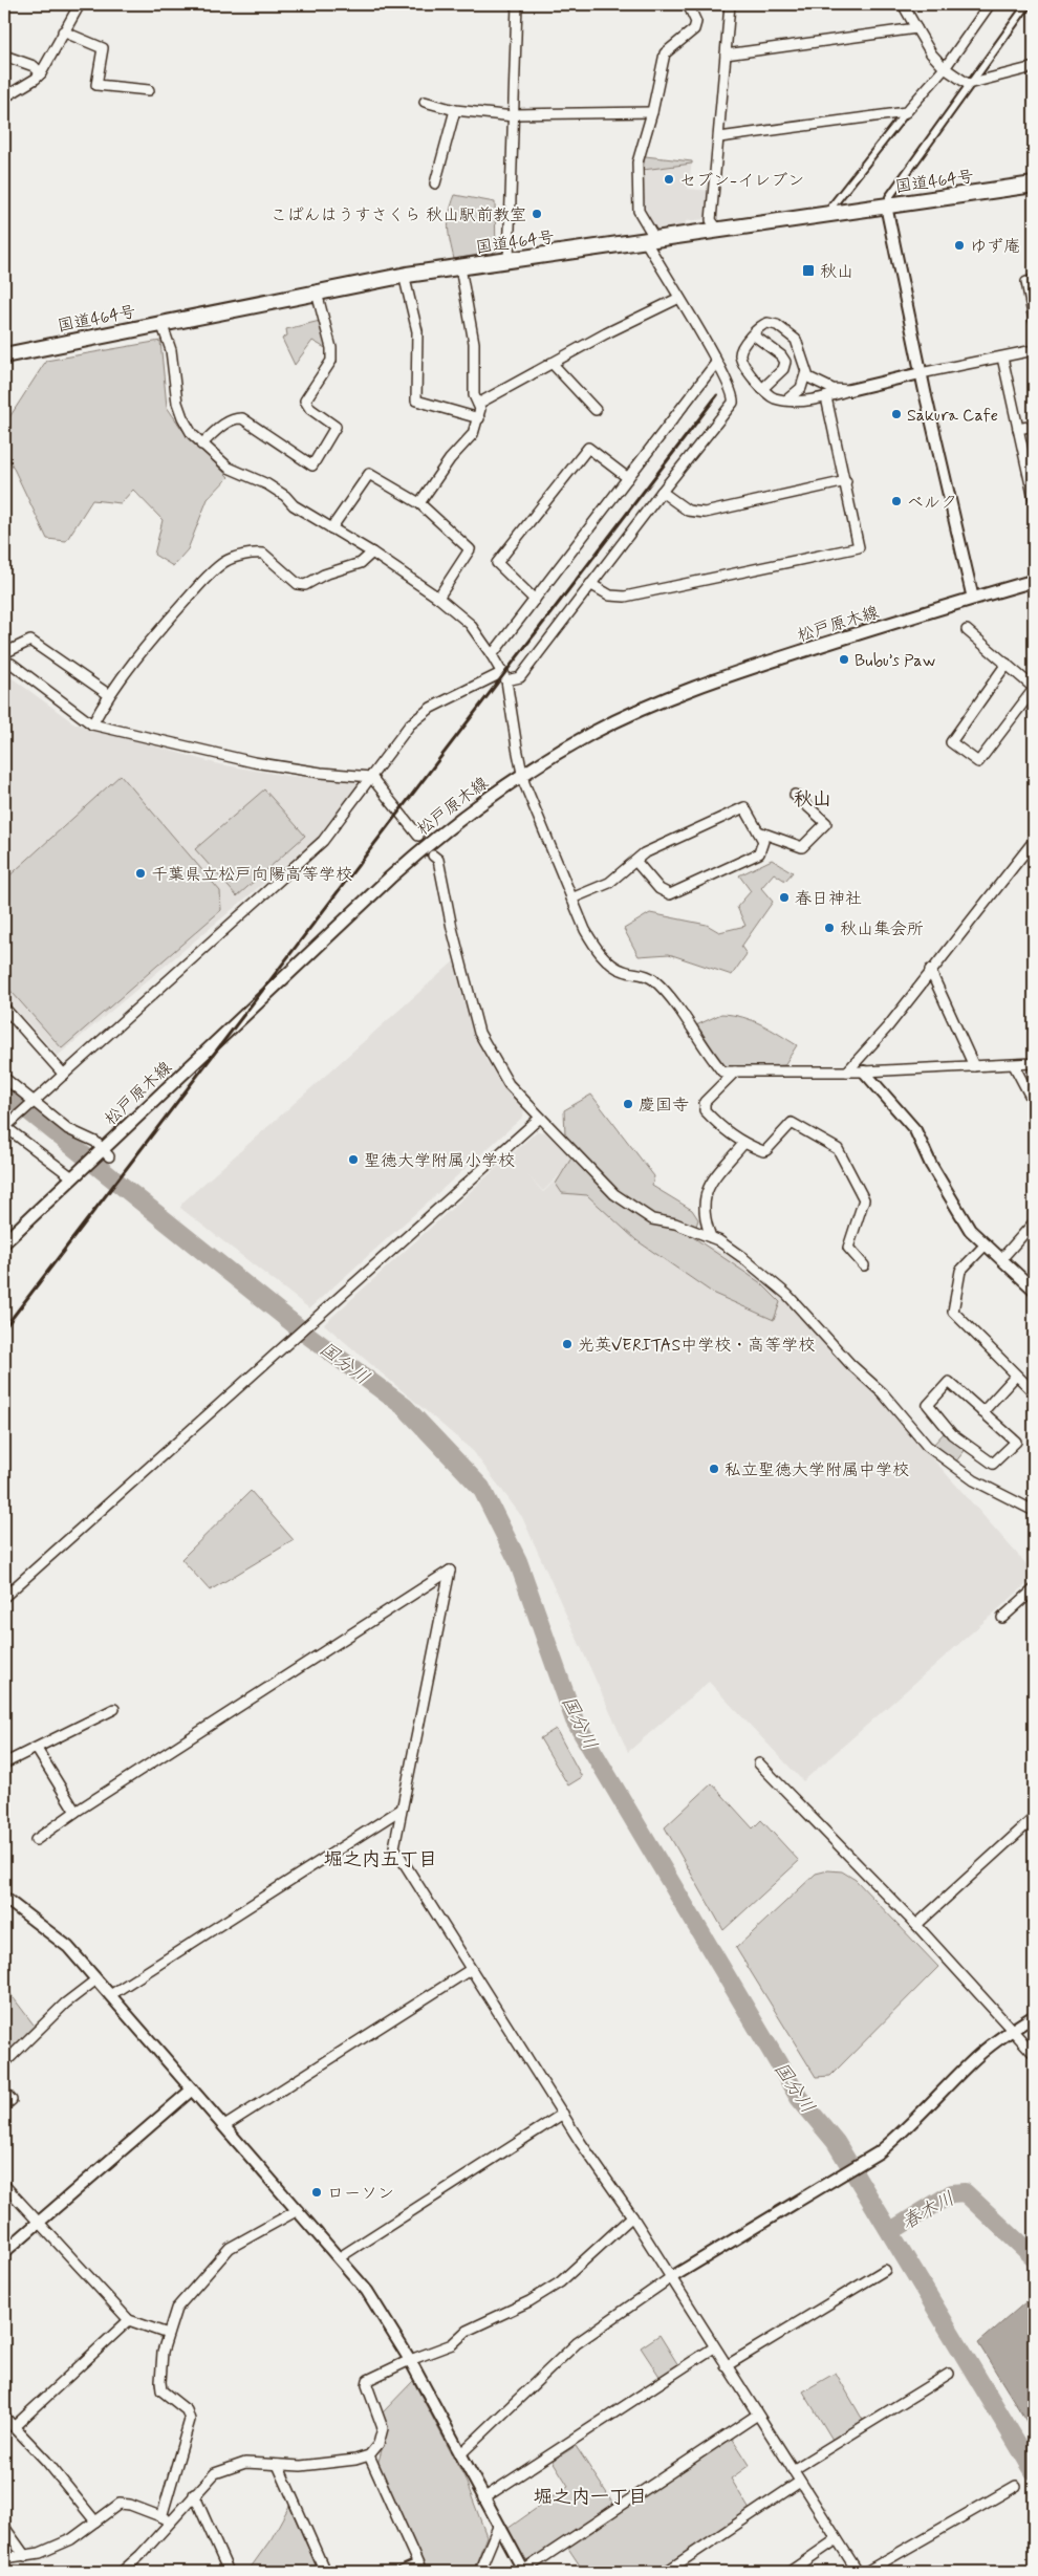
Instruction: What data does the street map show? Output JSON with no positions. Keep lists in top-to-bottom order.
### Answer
{
  "streets": {
    "highway": ["国道464号"],
    "main road": ["松戸原木線"]
  },
  "districts": ["秋山", "堀之内五丁目", "堀之内一丁目"],
  "water": ["国分川", "春木川"],
  "places": {
    "other": [
      "セブン-イレブン",
      "こぱんはうすさくら 秋山駅前教室",
      "ゆず庵",
      "Sakura Cafe",
      "ベルク",
      "Bubu’s Paw",
      "千葉県立松戸向陽高等学校",
      "春日神社",
      "秋山集会所",
      "慶国寺",
      "聖徳大学附属小学校",
      "光英VERITAS中学校・高等学校",
      "私立聖徳大学附属中学校",
      "ローソン"
    ],
    "transit": ["秋山"]
  }
}
